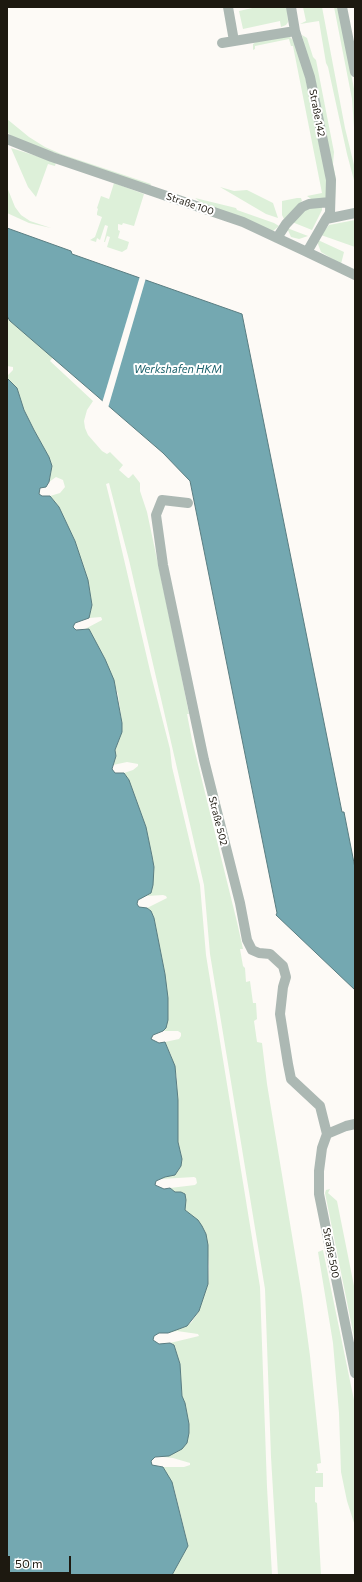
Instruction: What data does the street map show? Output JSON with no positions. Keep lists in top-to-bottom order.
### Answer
{
  "streets": {
    "street": [
      "Straße 142",
      "Straße 100",
      "Straße 502",
      "Straße 500"
    ]
  },
  "crossings": [
    ["Straße 502", "Straße 500"]
  ],
  "water": ["Werkshafen HKM"],
  "scale_bar": "50 m"
}
